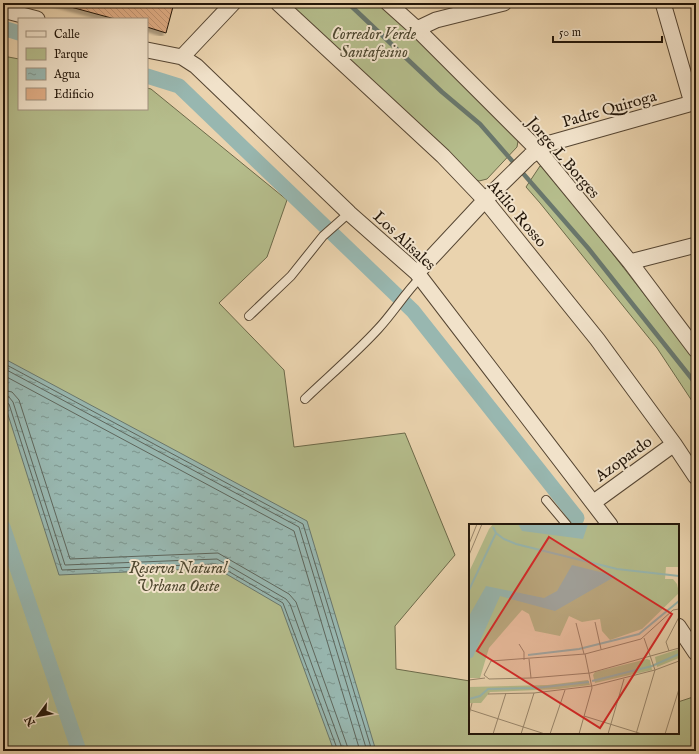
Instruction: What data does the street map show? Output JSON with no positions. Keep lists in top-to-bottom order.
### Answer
{
  "streets": {
    "street": [
      "Padre Quiroga",
      "Jorge L Borges",
      "Atilio Rosso",
      "Los Alisales",
      "Azopardo"
    ]
  },
  "crossings": [
    ["Padre Quiroga", "Jorge L Borges"],
    ["Padre Quiroga", "Atilio Rosso"],
    ["Padre Quiroga", "Los Alisales"],
    ["Atilio Rosso", "Azopardo"],
    ["Los Alisales", "Azopardo"]
  ],
  "parks": ["Corredor Verde Santafesino", "Reserva Natural Urbana Oeste"],
  "legend": [
    "Calle",
    "Parque",
    "Agua",
    "Edificio"
  ],
  "scale_bar": "50 m",
  "north": "bottom left"
}
